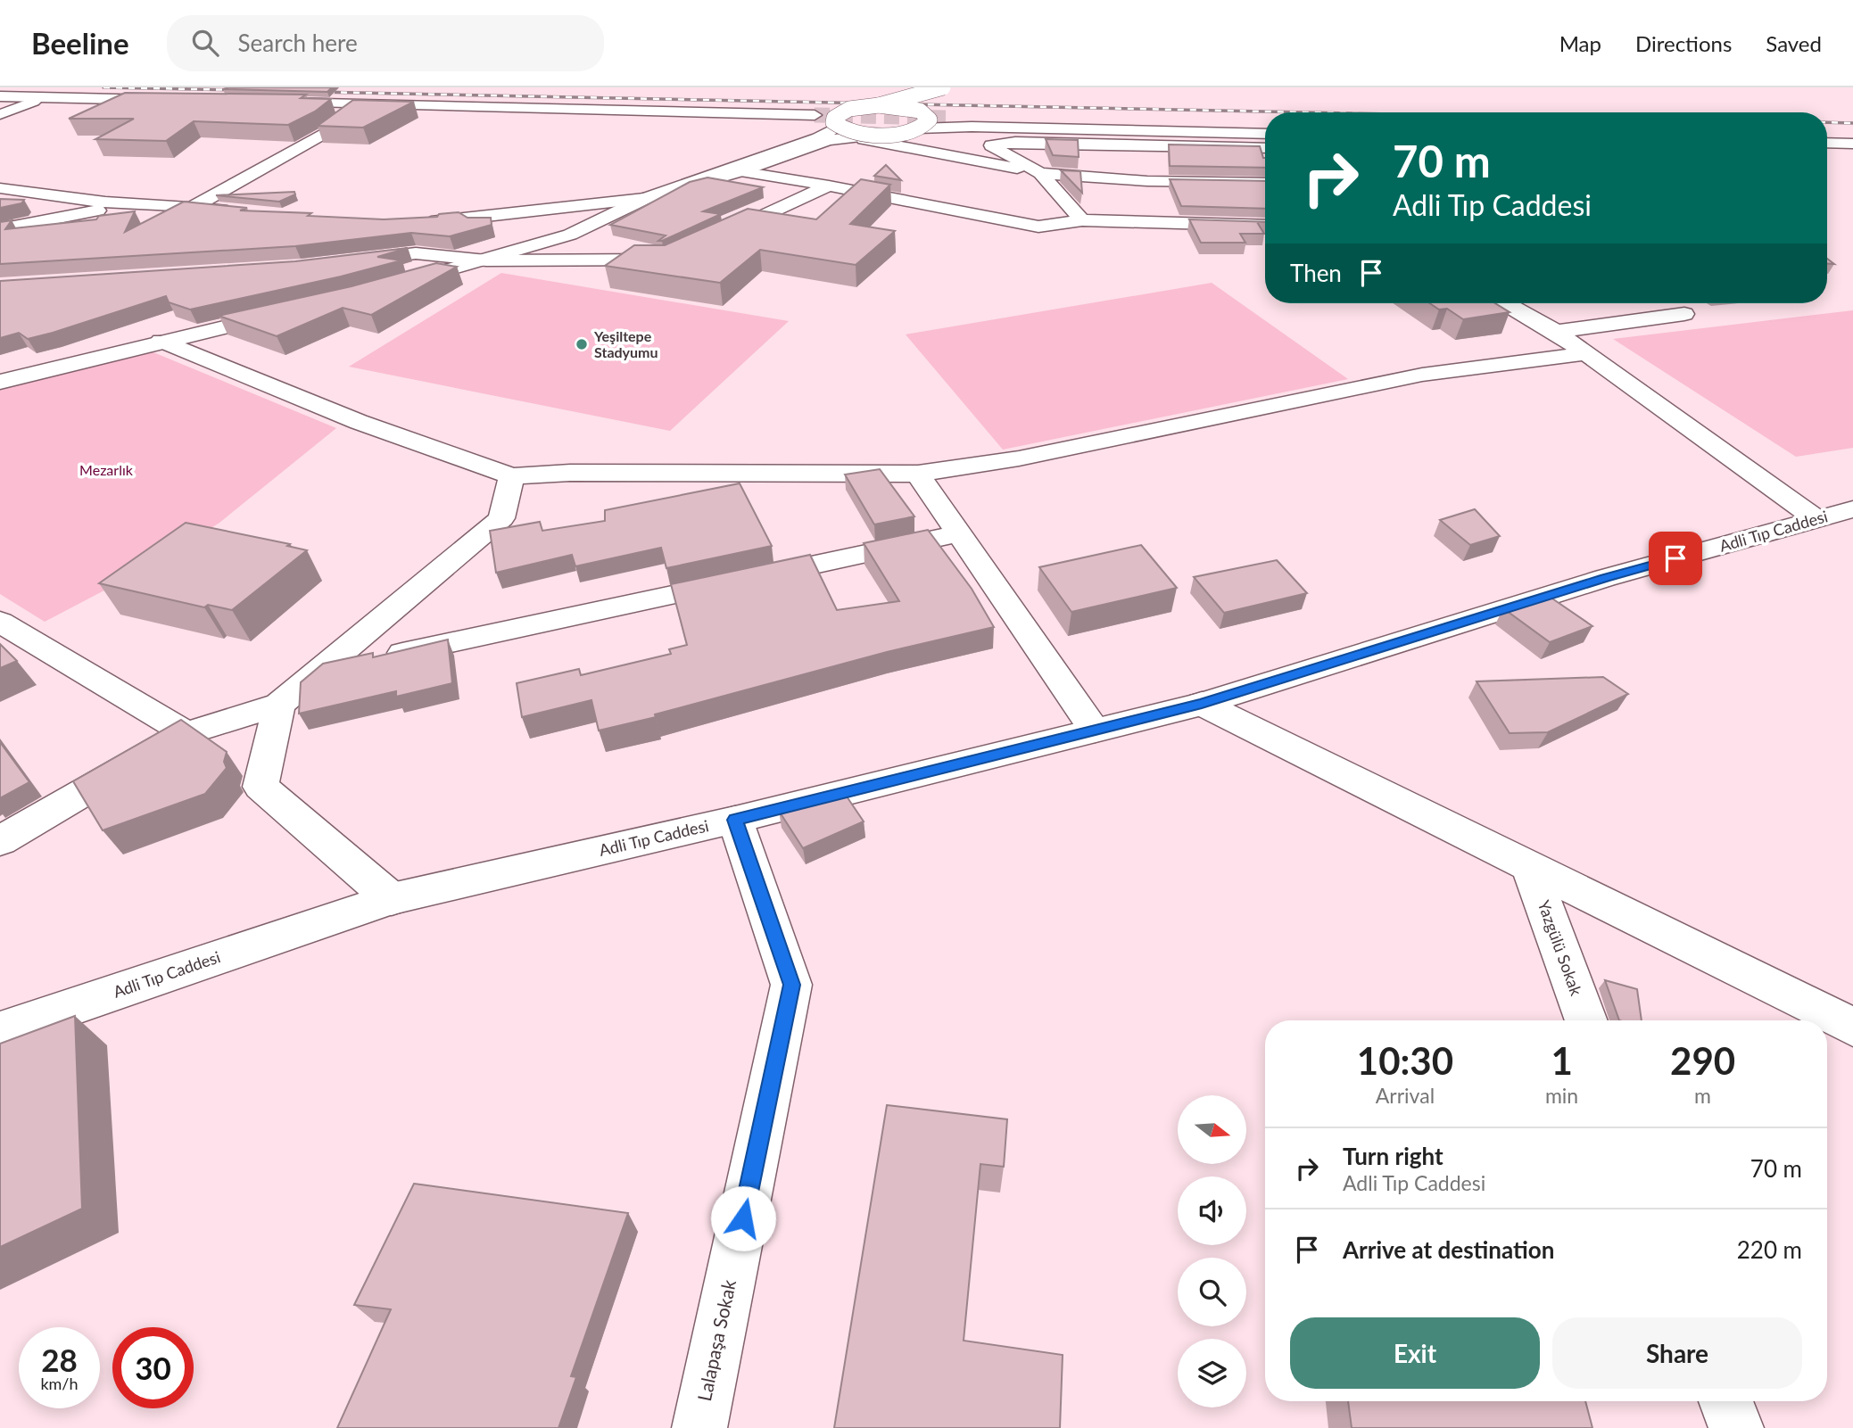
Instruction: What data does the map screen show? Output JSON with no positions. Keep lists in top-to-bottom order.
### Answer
{
  "streets": {
    "street": ["Adli Tıp Caddesi", "Yazgülü Sokak", "Lalapaşa Sokak"]
  },
  "crossings": [
    ["Adli Tıp Caddesi", "Lalapaşa Sokak"]
  ],
  "parks": ["Mezarlık"],
  "places": ["Yeşiltepe Stadyumu"],
  "north": "right",
  "page": {
    "header": "Beeline",
    "search": "Search here",
    "nav": ["Map", "Directions", "Saved"],
    "turn": ["70 m", "Adli Tıp Caddesi"],
    "then": "Then",
    "eta": [
      "10:30",
      "Arrival",
      "1",
      "min",
      "290",
      "m"
    ],
    "list": [
      {
        "name": "Turn right",
        "note": "Adli Tıp Caddesi",
        "value": "70 m"
      },
      {
        "name": "Arrive at destination",
        "value": "220 m"
      }
    ],
    "buttons": ["Exit", "Share"],
    "speed": "28 km/h",
    "limit": "30"
  }
}
